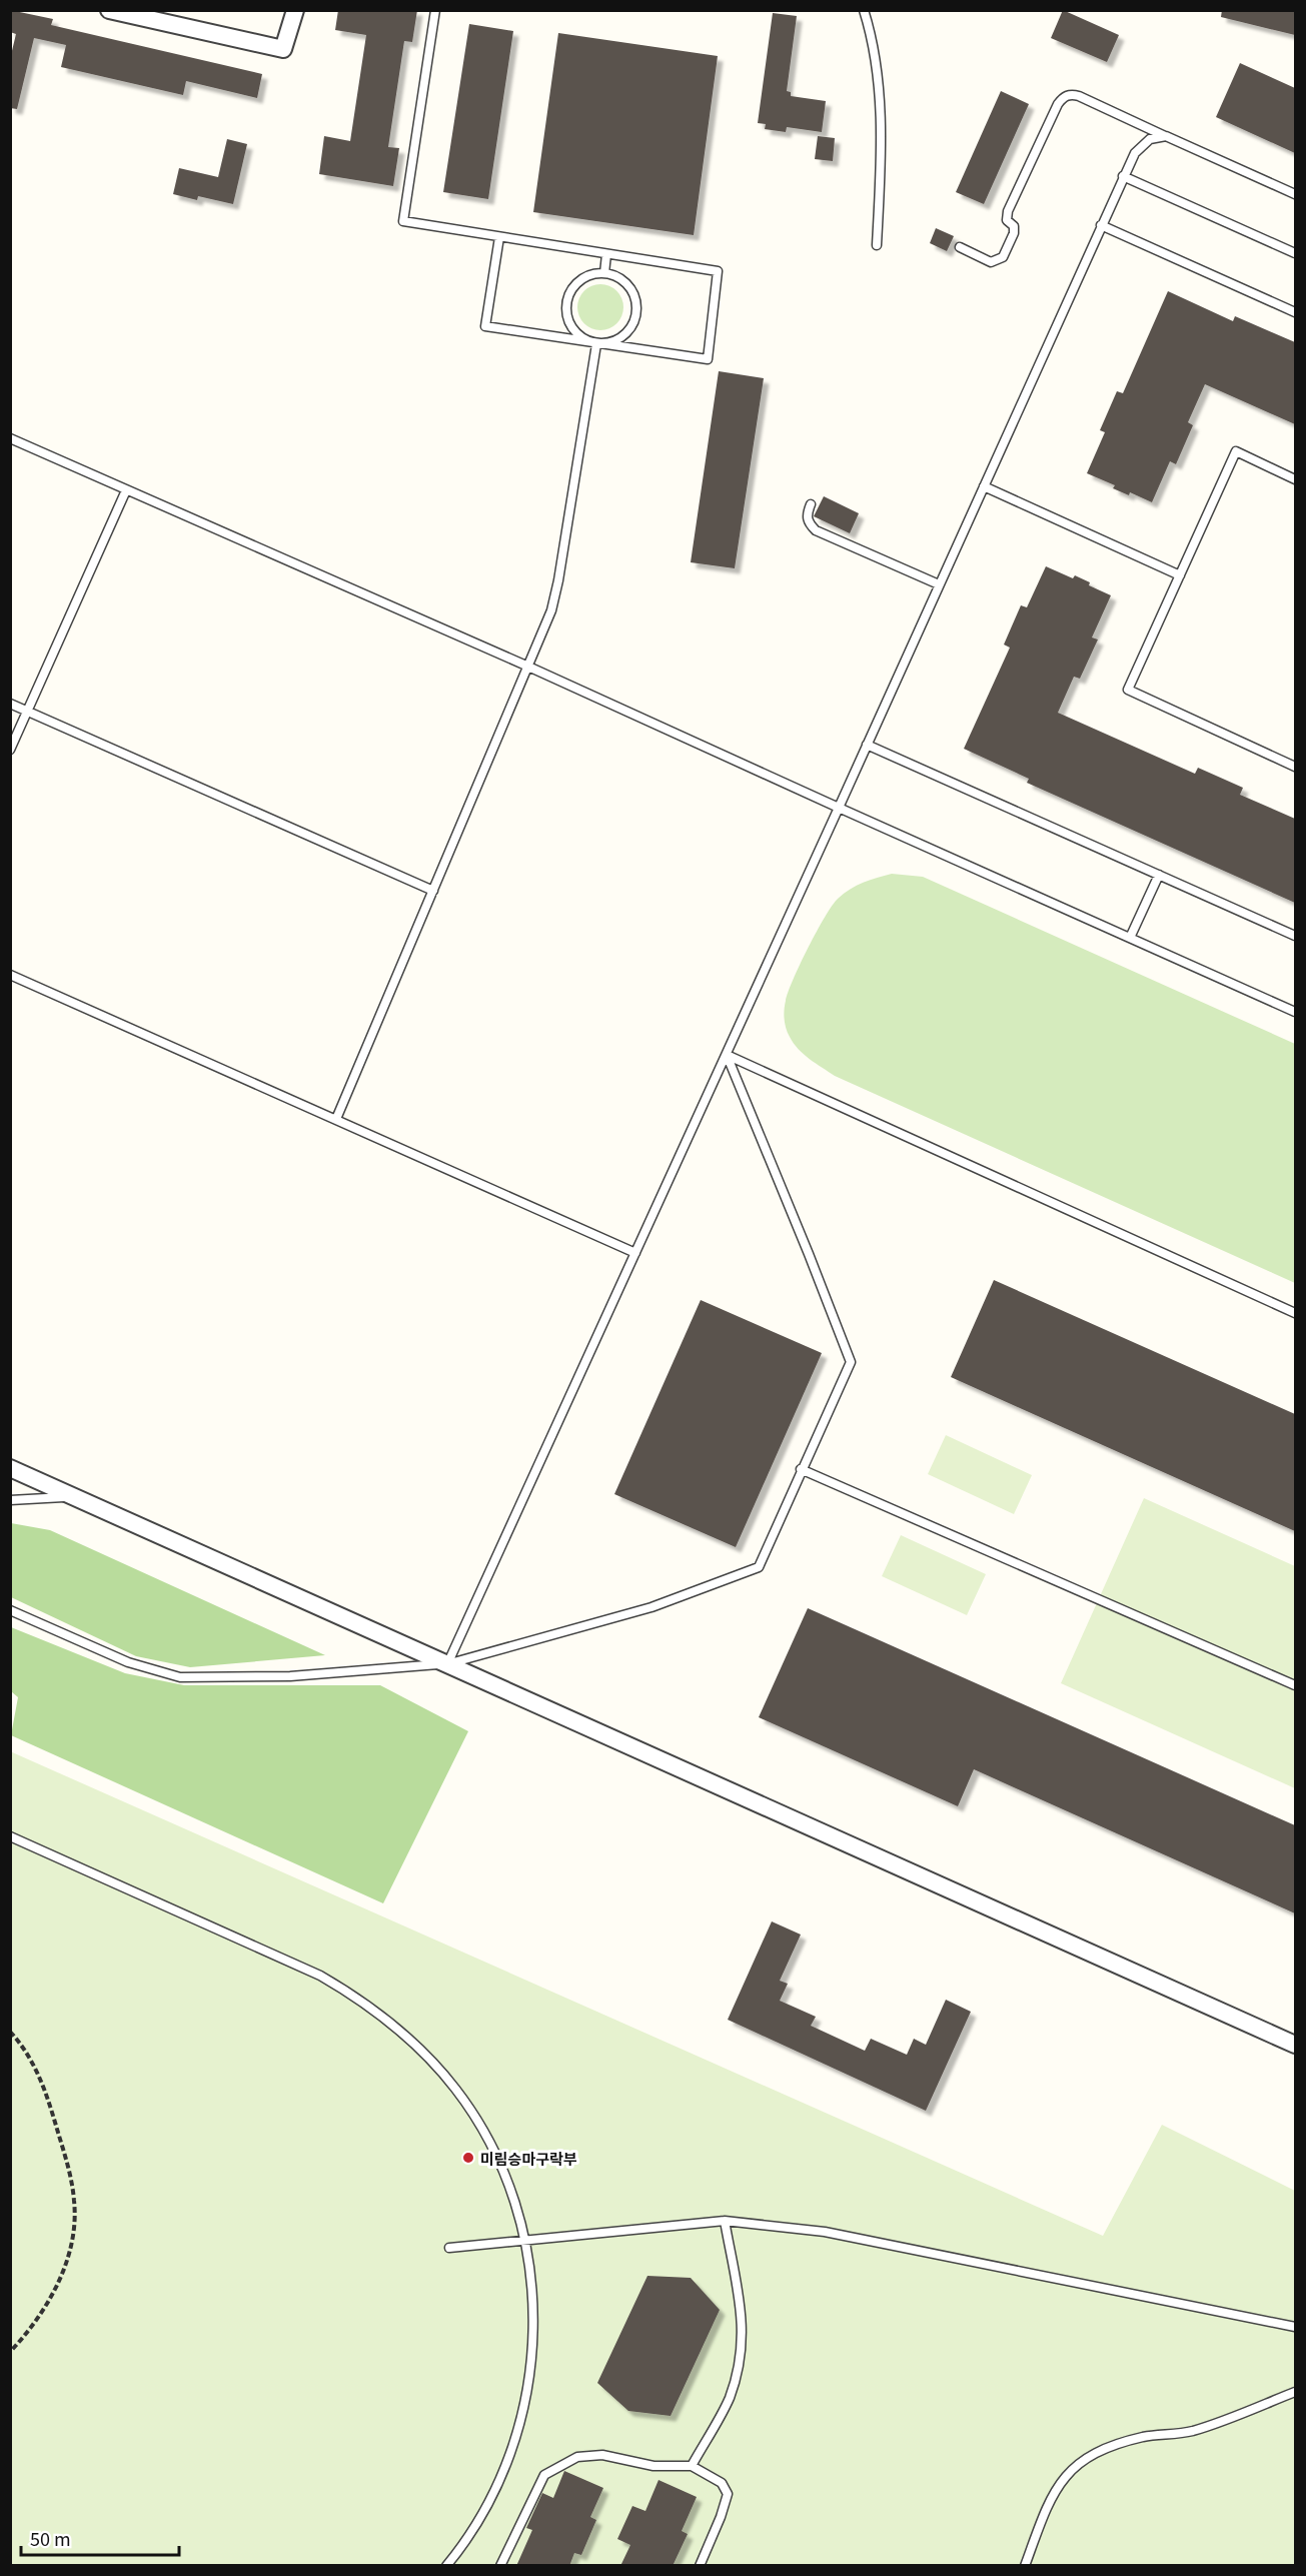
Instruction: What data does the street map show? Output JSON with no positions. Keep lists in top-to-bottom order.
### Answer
{
  "places": ["미림승마구락부"],
  "scale_bar": "50 m"
}
